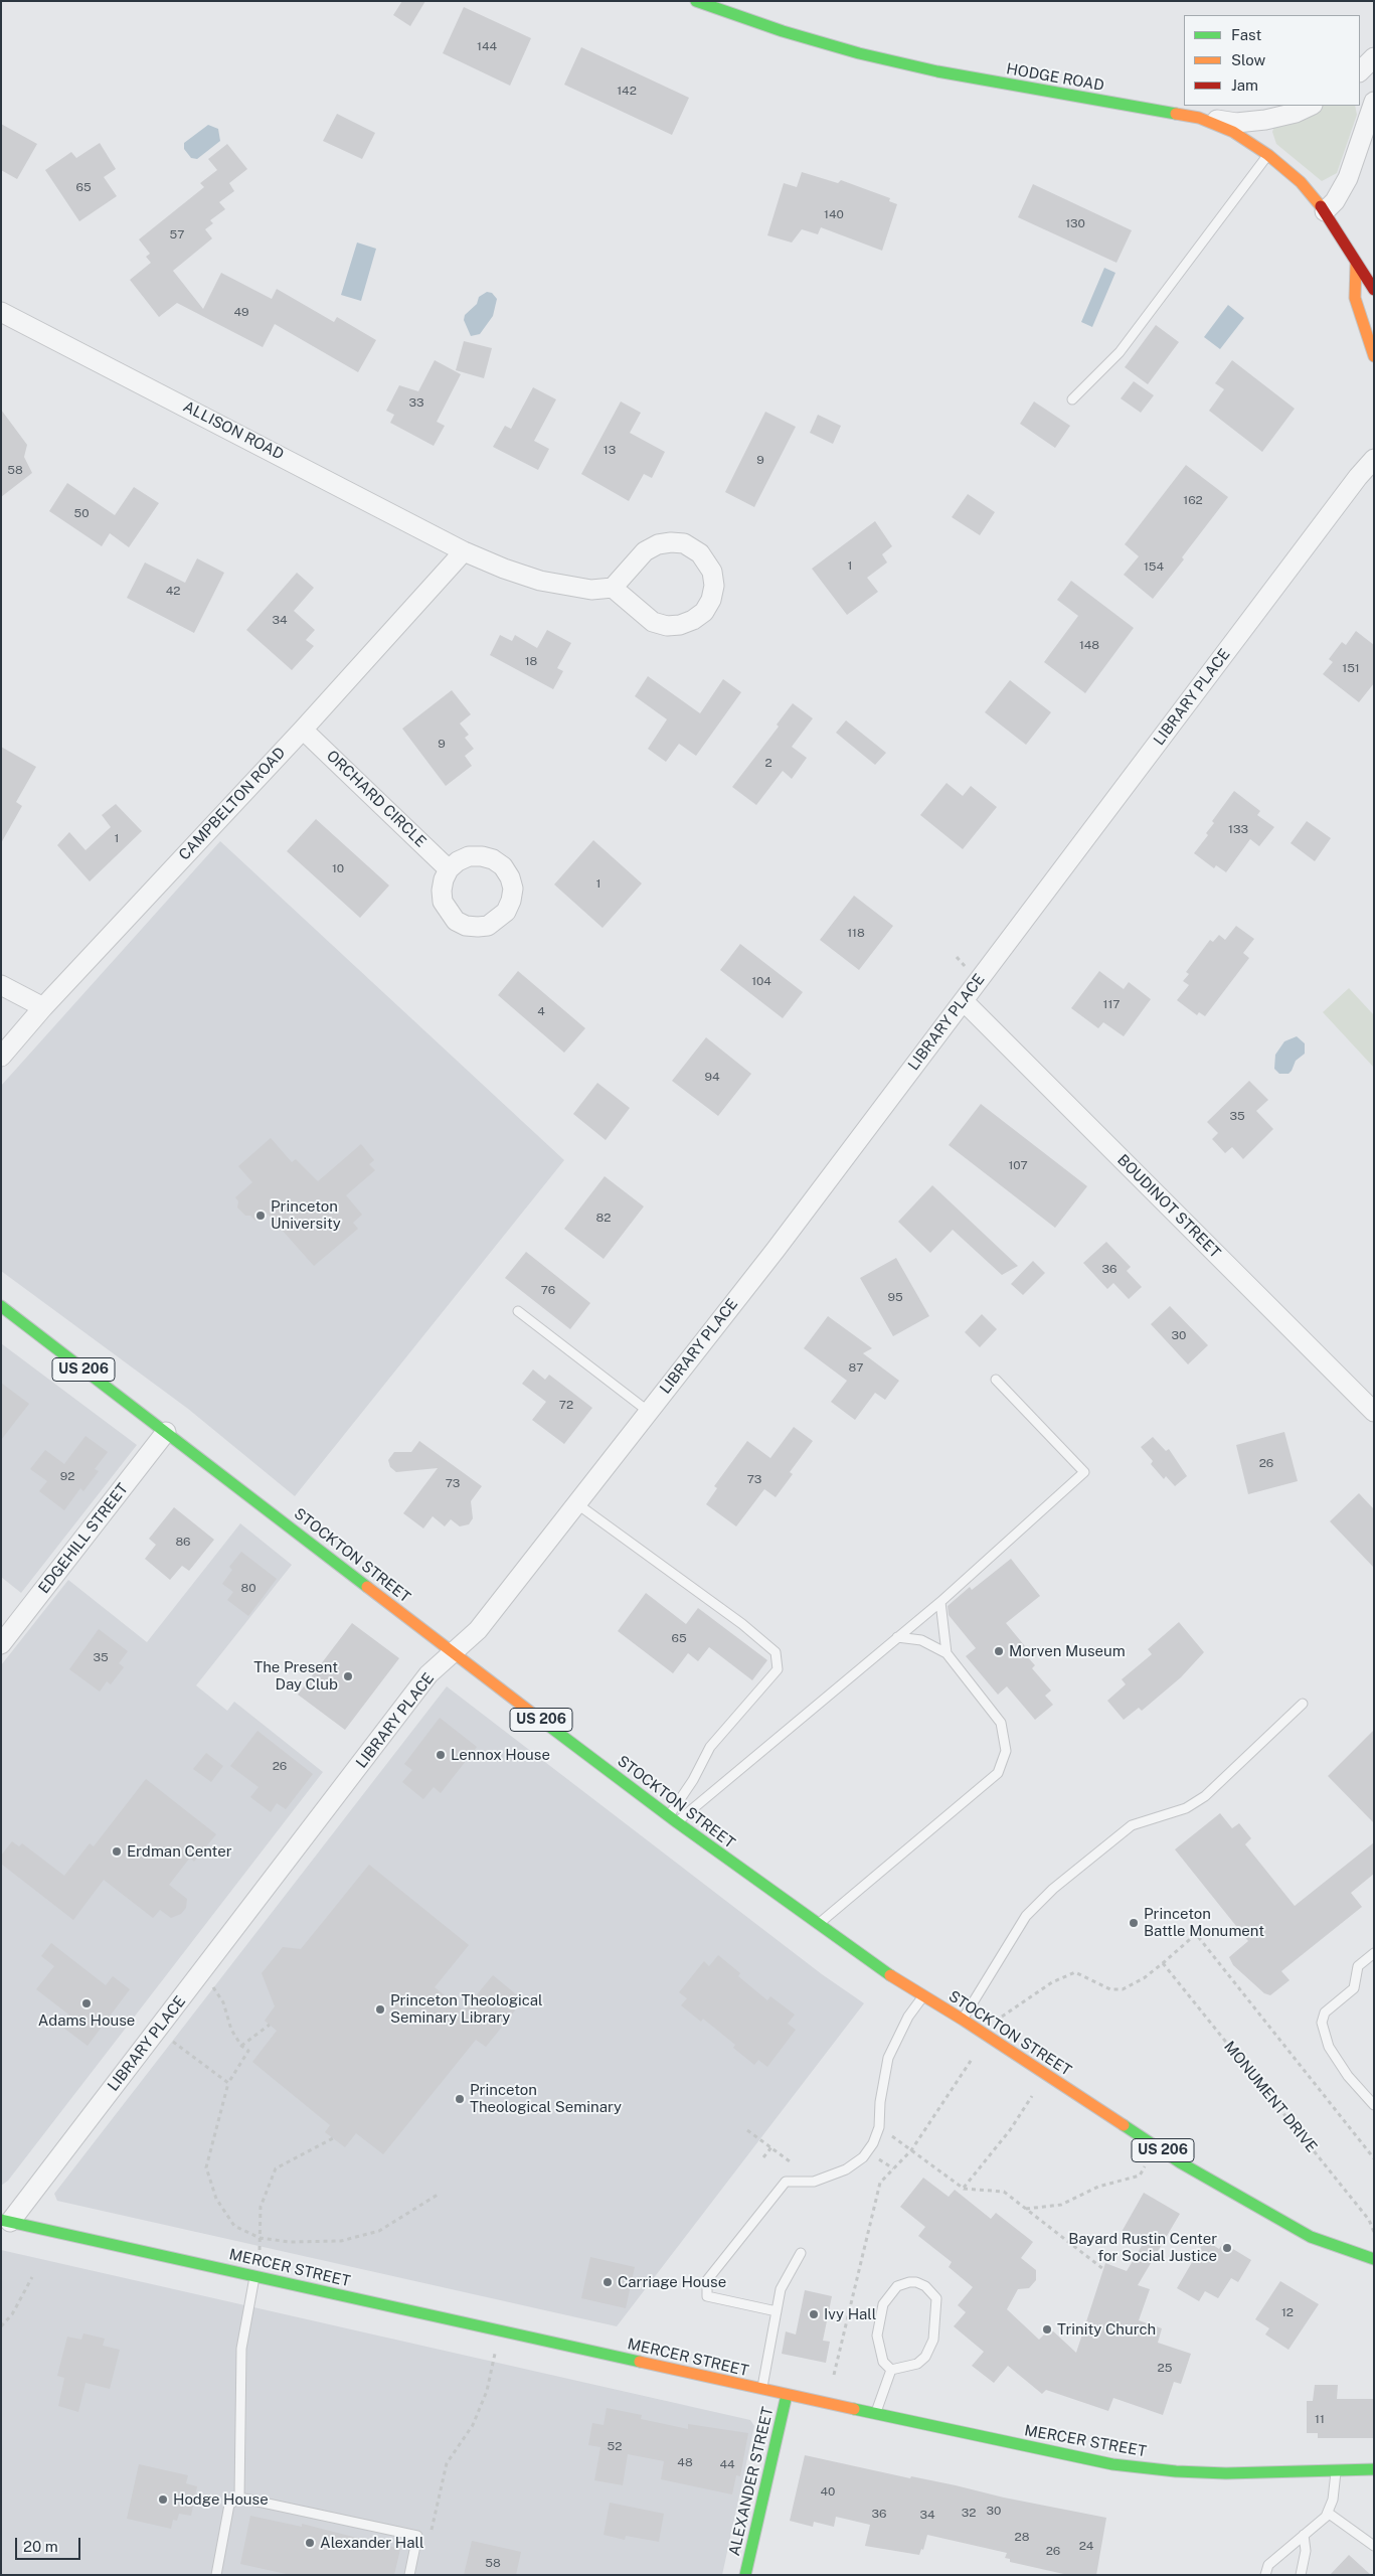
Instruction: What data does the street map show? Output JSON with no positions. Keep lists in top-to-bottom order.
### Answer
{
  "streets": {
    "main road": [
      "HODGE ROAD",
      "US 206",
      "STOCKTON STREET",
      "MERCER STREET",
      "ALEXANDER STREET"
    ],
    "street": [
      "ALLISON ROAD",
      "LIBRARY PLACE",
      "ORCHARD CIRCLE",
      "CAMPBELTON ROAD",
      "BOUDINOT STREET",
      "EDGEHILL STREET"
    ],
    "path": ["MONUMENT DRIVE"]
  },
  "crossings": [
    ["ALLISON ROAD", "CAMPBELTON ROAD"],
    ["LIBRARY PLACE", "BOUDINOT STREET"],
    ["LIBRARY PLACE", "STOCKTON STREET"],
    ["LIBRARY PLACE", "MERCER STREET"],
    ["ORCHARD CIRCLE", "CAMPBELTON ROAD"],
    ["EDGEHILL STREET", "STOCKTON STREET"],
    ["MERCER STREET", "ALEXANDER STREET"]
  ],
  "places": [
    "Princeton University",
    "Morven Museum",
    "The Present Day Club",
    "Lennox House",
    "Erdman Center",
    "Princeton Battle Monument",
    "Adams House",
    "Princeton Theological Seminary Library",
    "Princeton Theological Seminary",
    "Bayard Rustin Center for Social Justice",
    "Carriage House",
    "Ivy Hall",
    "Trinity Church",
    "Hodge House",
    "Alexander Hall"
  ],
  "house_numbers": [
    "144",
    "142",
    "65",
    "140",
    "130",
    "57",
    "49",
    "33",
    "13",
    "9",
    "58",
    "162",
    "50",
    "1",
    "154",
    "42",
    "34",
    "148",
    "18",
    "151",
    "9",
    "2",
    "133",
    "1",
    "10",
    "1",
    "118",
    "104",
    "117",
    "4",
    "94",
    "35",
    "107",
    "82",
    "36",
    "76",
    "95",
    "30",
    "87",
    "72",
    "26",
    "92",
    "73",
    "73",
    "86",
    "80",
    "65",
    "35",
    "26",
    "12",
    "25",
    "11",
    "52",
    "48",
    "44",
    "40",
    "30",
    "32",
    "36",
    "34",
    "28",
    "24",
    "26",
    "58"
  ],
  "legend": ["Fast", "Slow", "Jam"],
  "scale_bar": "20 m"
}
